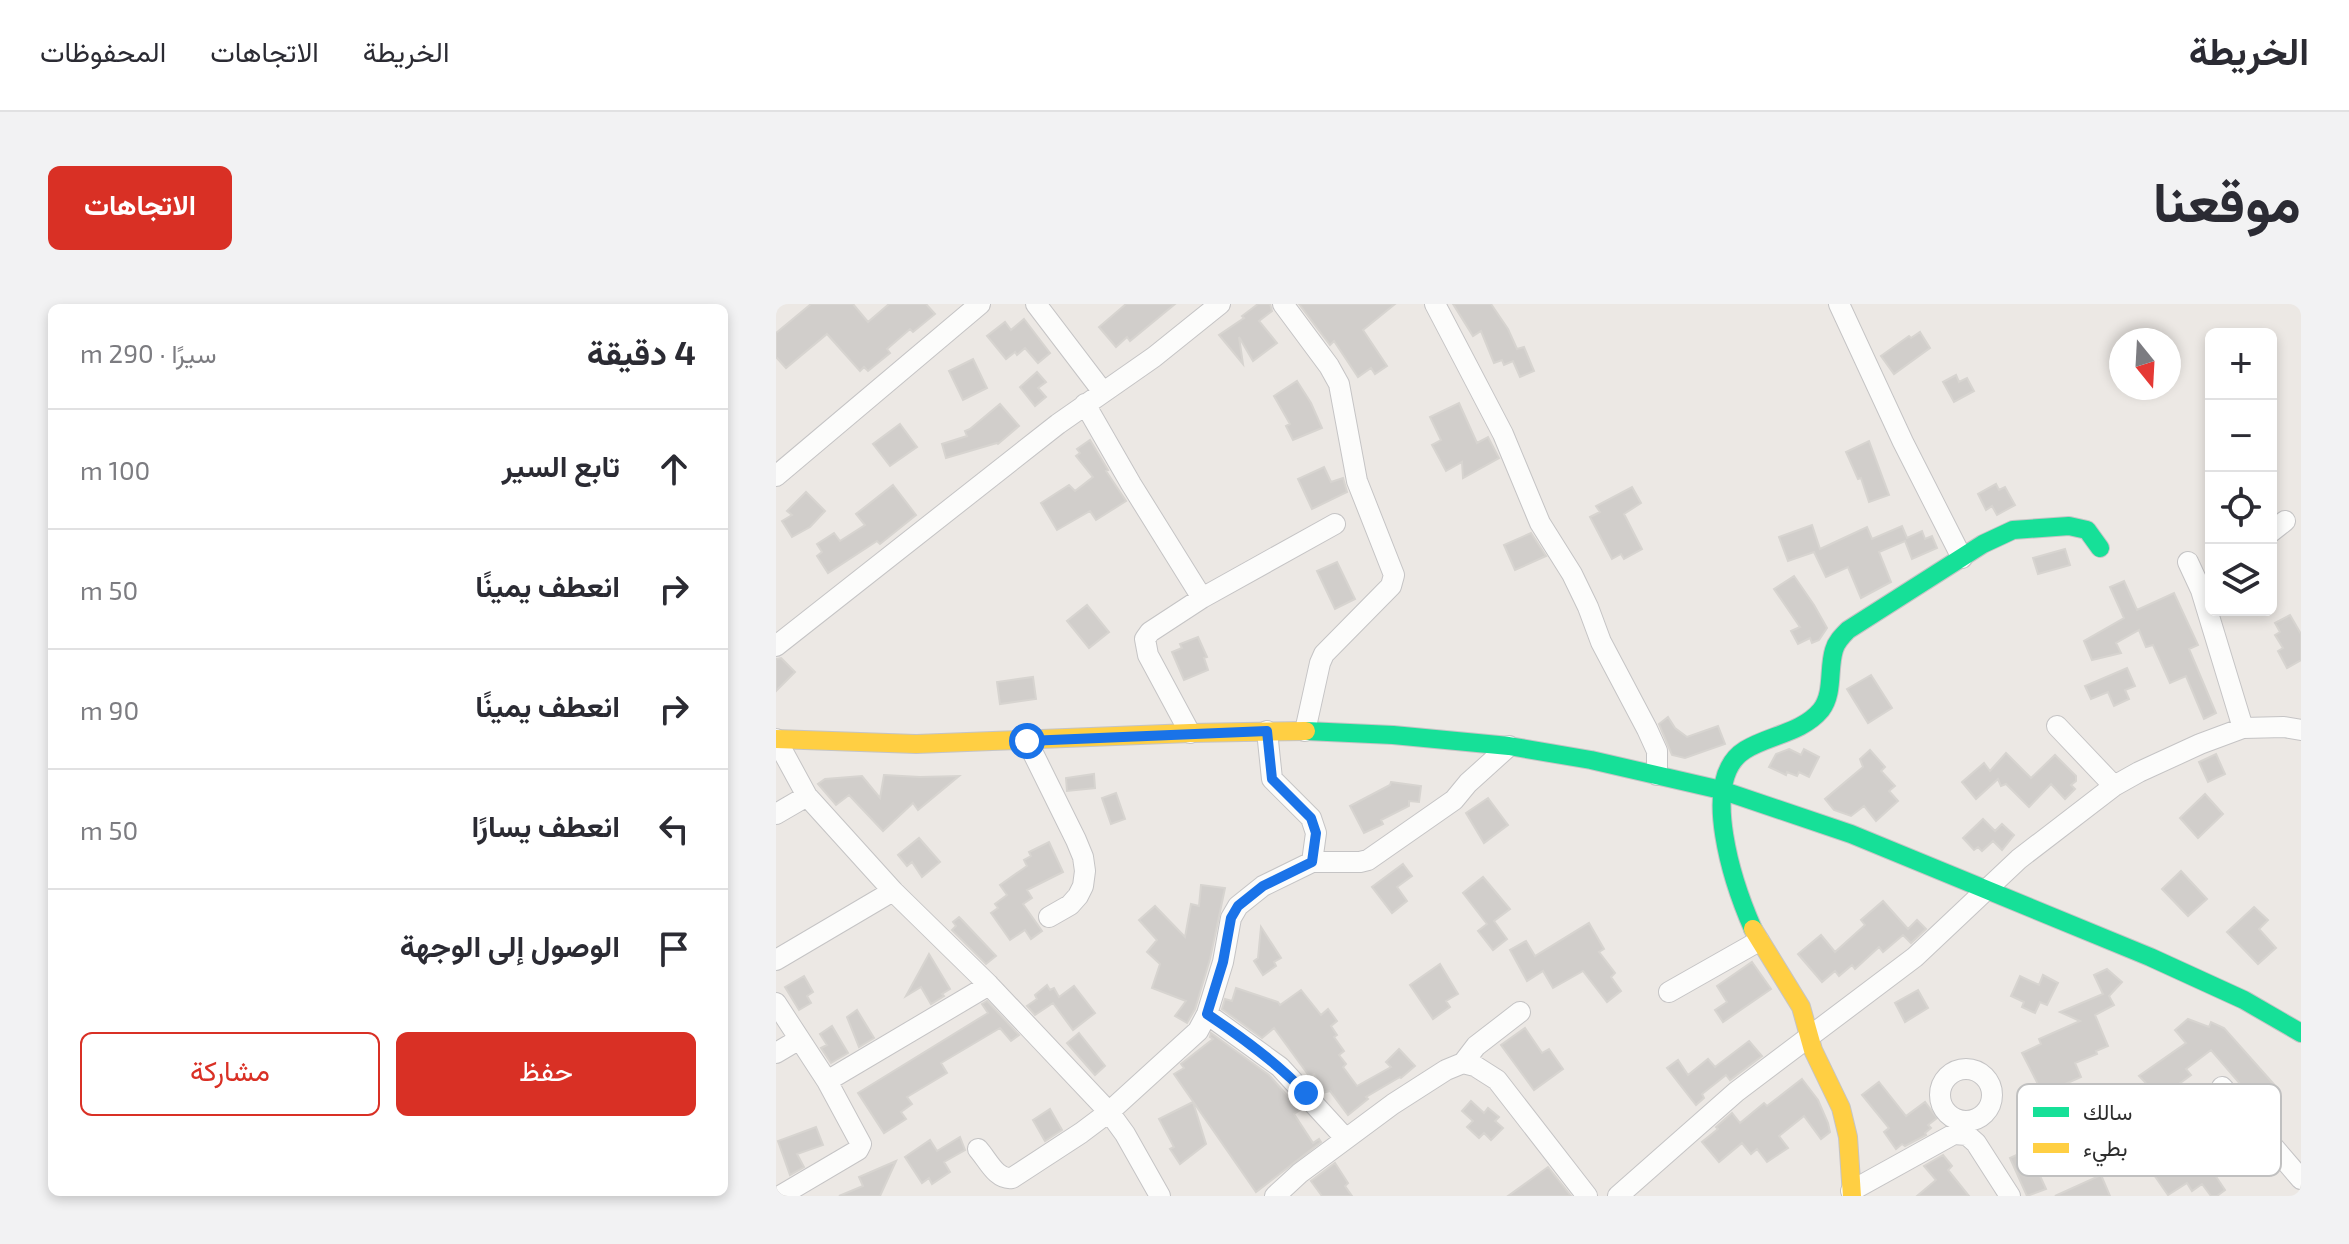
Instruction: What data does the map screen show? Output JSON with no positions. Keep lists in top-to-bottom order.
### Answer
{
  "legend": ["سالك", "بطيء"],
  "north": "bottom",
  "page": {
    "header": "الخريطة",
    "nav": ["الخريطة", "الاتجاهات", "المحفوظات"],
    "title": "موقعنا",
    "buttons": [
      "الاتجاهات",
      ["حفظ", "مشاركة"]
    ],
    "heading": ["4 دقيقة", "سيرًا · 290 m"],
    "map_buttons": ["+", "−"],
    "list": [
      ["تابع السير", "100 m"],
      ["انعطف يمينًا", "50 m"],
      ["انعطف يمينًا", "90 m"],
      ["انعطف يسارًا", "50 m"],
      "الوصول إلى الوجهة"
    ]
  }
}
